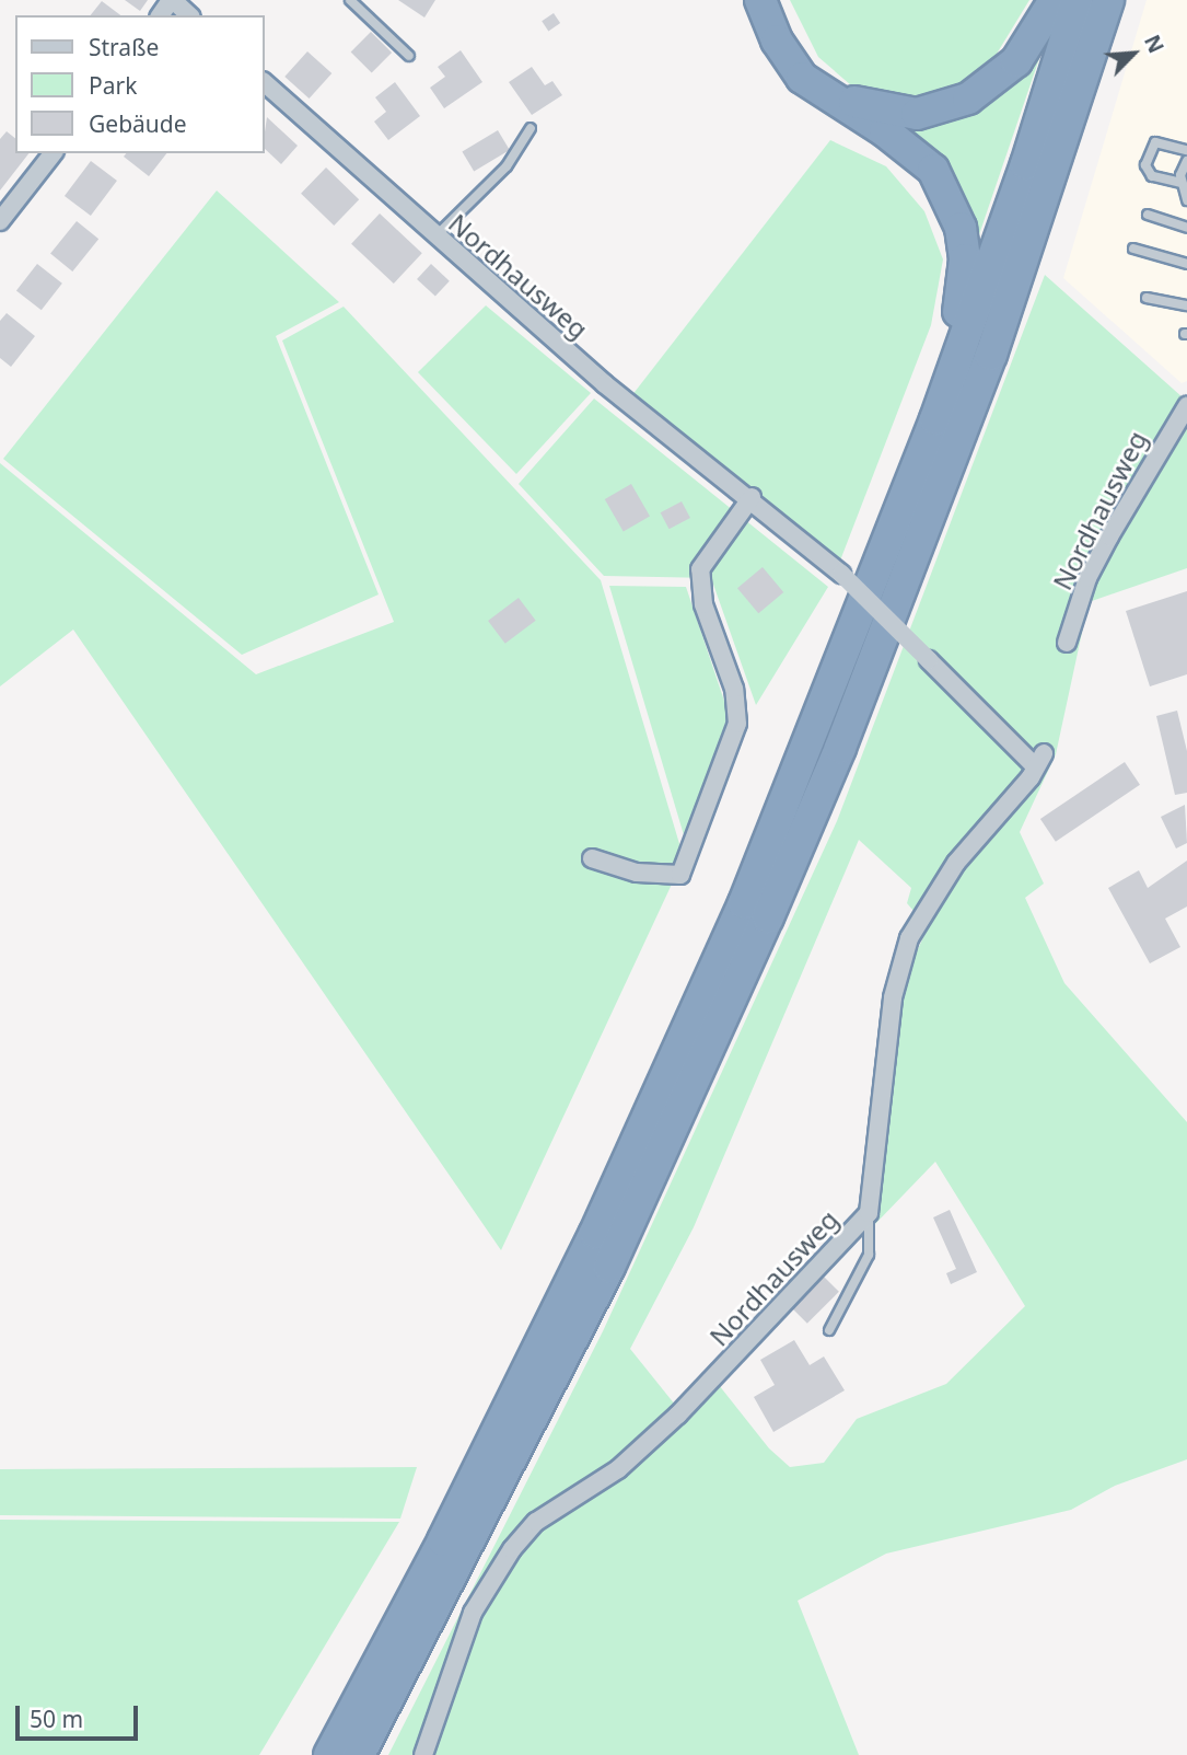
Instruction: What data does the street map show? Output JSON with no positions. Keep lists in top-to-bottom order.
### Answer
{
  "streets": {
    "street": ["Nordhausweg"]
  },
  "legend": ["Straße", "Park", "Gebäude"],
  "scale_bar": "50 m",
  "north": "top right"
}
